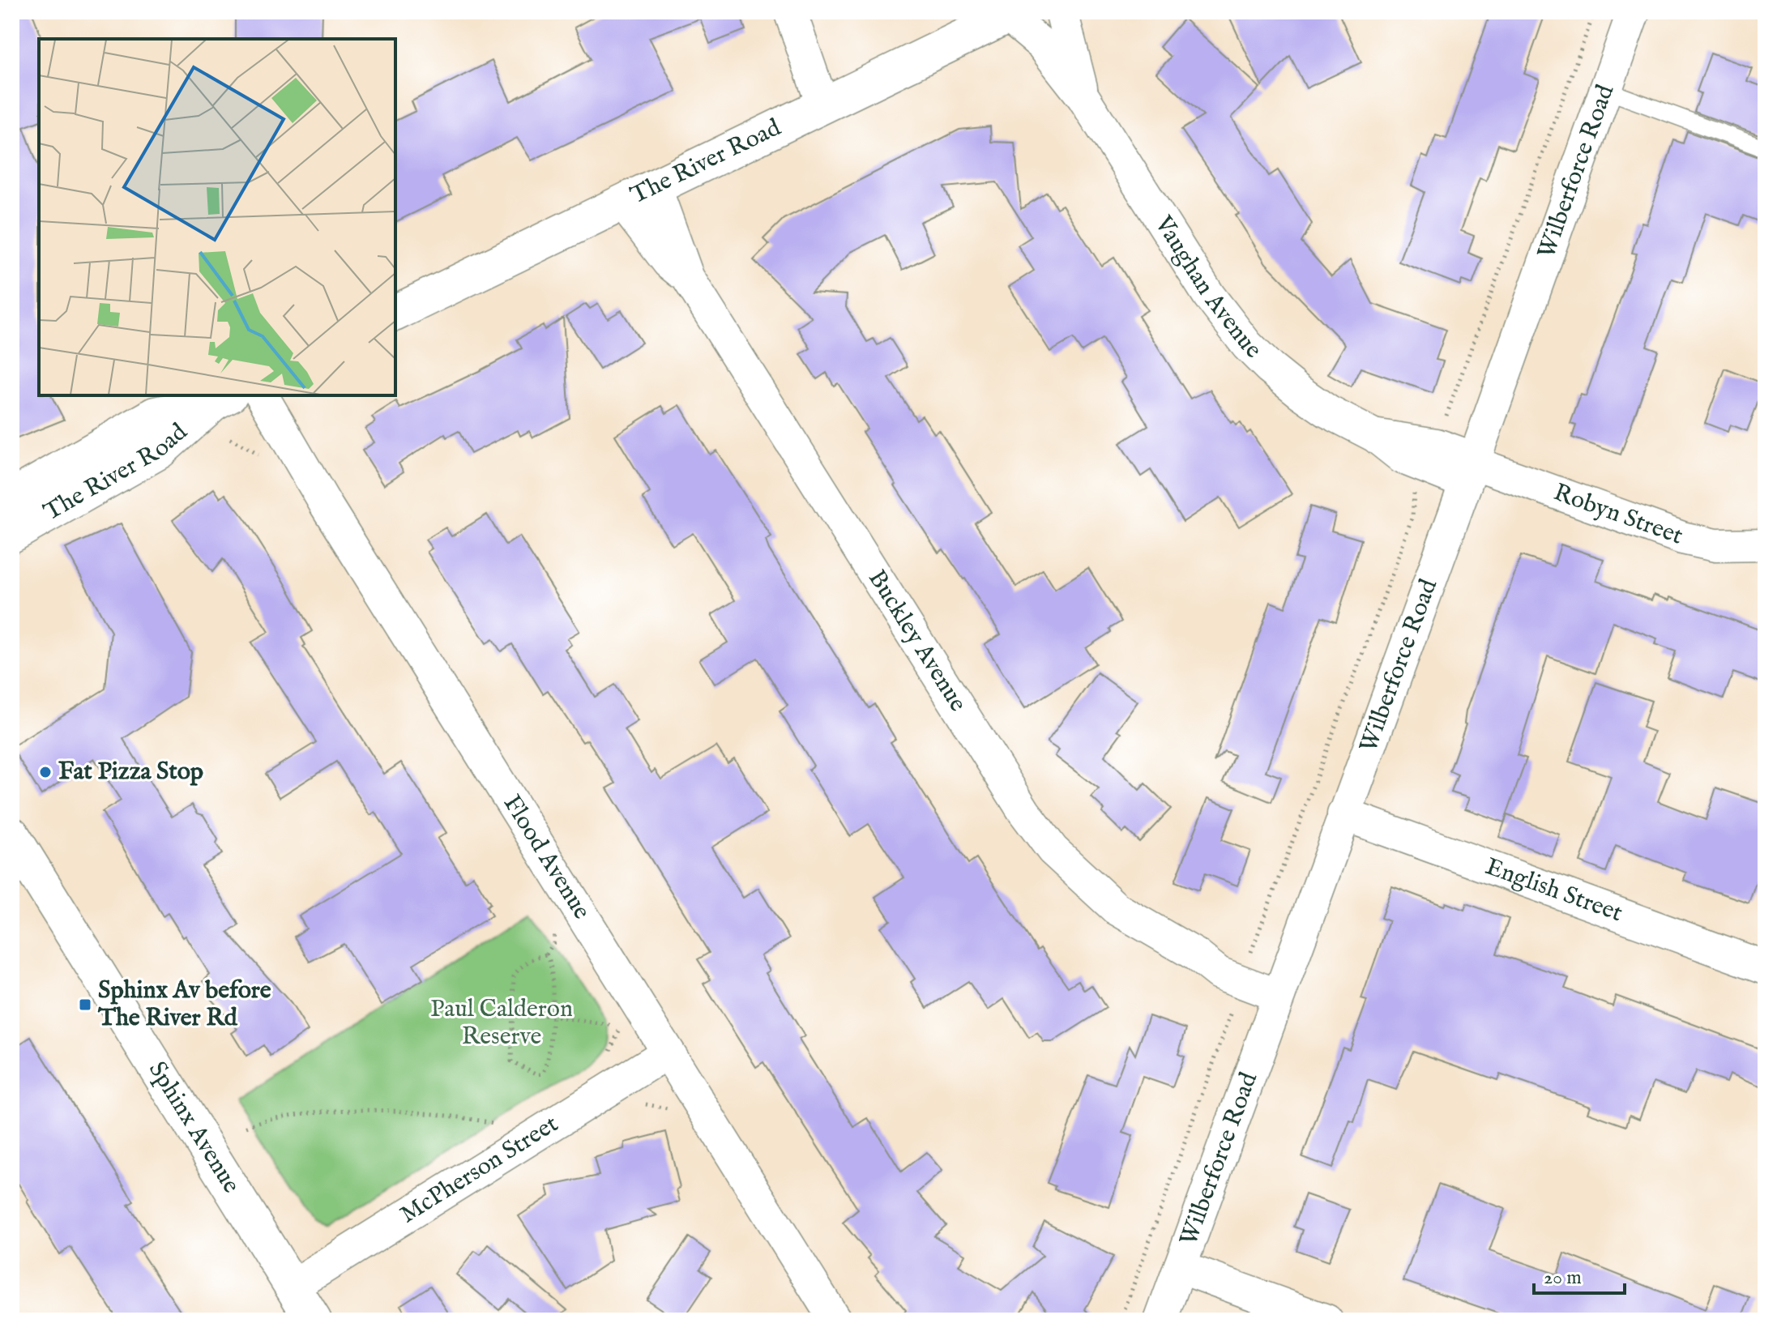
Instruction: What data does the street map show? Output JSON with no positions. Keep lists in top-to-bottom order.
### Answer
{
  "streets": {
    "main road": ["The River Road", "Sphinx Avenue"],
    "street": [
      "Wilberforce Road",
      "Vaughan Avenue",
      "Robyn Street",
      "Buckley Avenue",
      "Flood Avenue",
      "English Street",
      "McPherson Street"
    ]
  },
  "crossings": [
    ["The River Road", "Vaughan Avenue"],
    ["The River Road", "Buckley Avenue"],
    ["Wilberforce Road", "Vaughan Avenue"],
    ["Wilberforce Road", "Robyn Street"],
    ["Wilberforce Road", "Buckley Avenue"],
    ["Wilberforce Road", "English Street"],
    ["Vaughan Avenue", "Robyn Street"],
    ["Flood Avenue", "McPherson Street"],
    ["Sphinx Avenue", "McPherson Street"]
  ],
  "parks": ["Paul Calderon Reserve"],
  "places": {
    "other": ["Fat Pizza Stop"],
    "transit": ["Sphinx Av before The River Rd"]
  },
  "scale_bar": "20 m"
}
